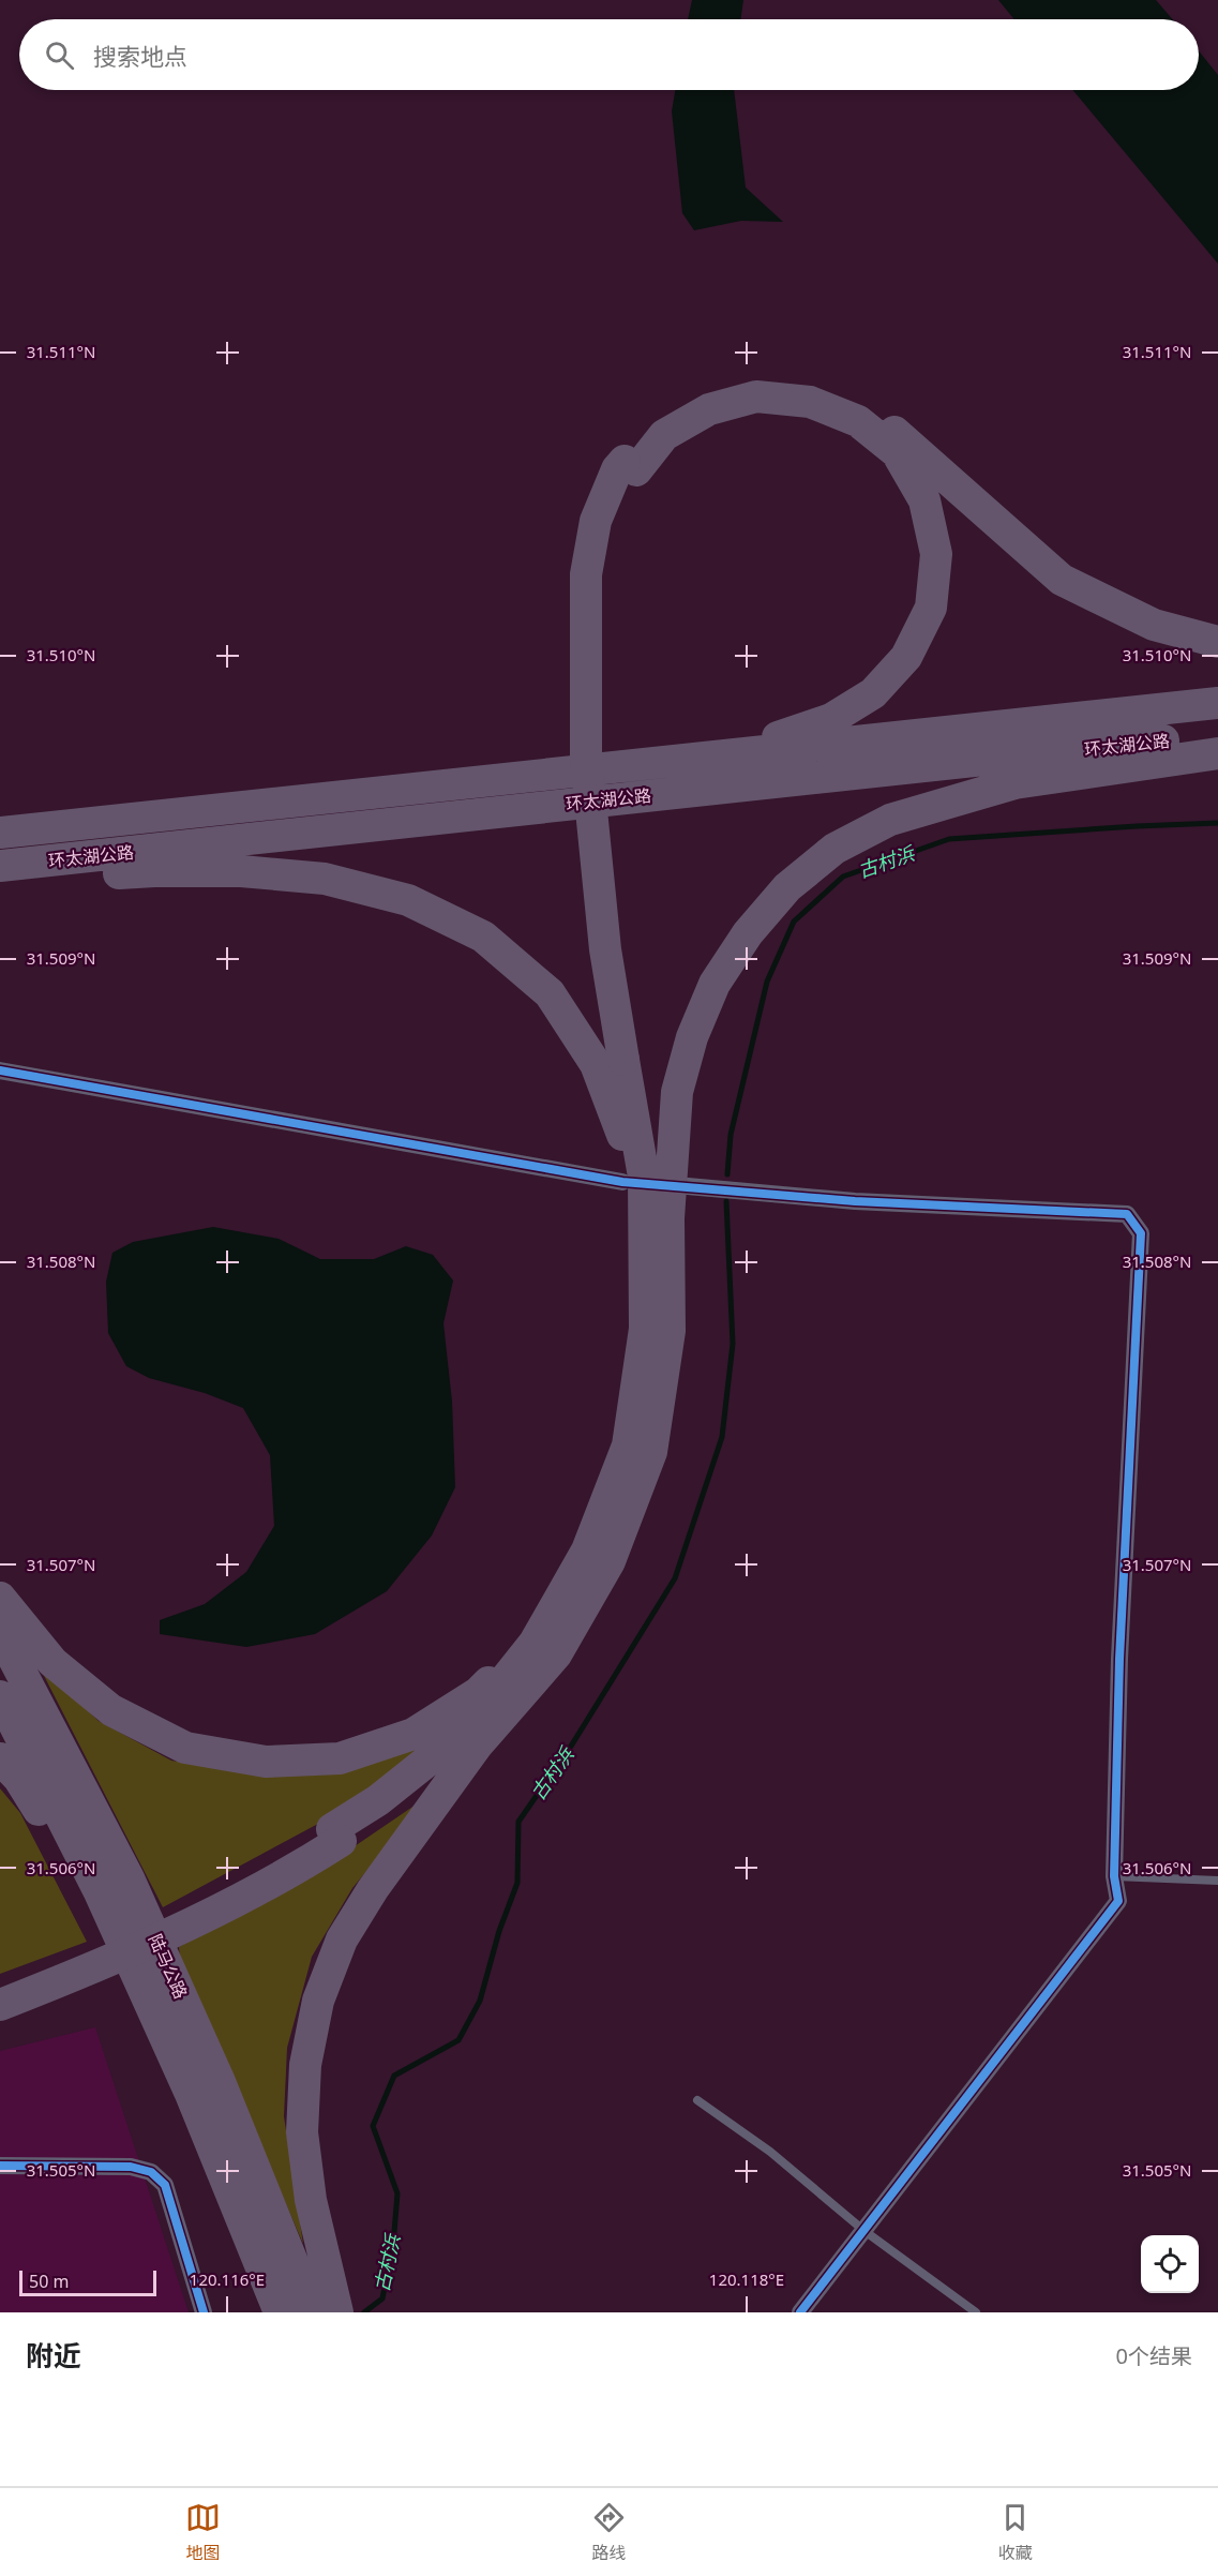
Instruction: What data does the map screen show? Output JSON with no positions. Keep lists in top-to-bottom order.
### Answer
{
  "streets": {
    "highway": ["环太湖公路", "陆马公路"]
  },
  "water": ["古村浜"],
  "scale_bar": "50 m",
  "page": {
    "search": "搜索地点",
    "scale": "50 m",
    "heading": ["附近", "0个结果"],
    "nav": ["地图", "路线", "收藏"]
  },
  "coordinates": [
    "31.511°N",
    "31.510°N",
    "31.509°N",
    "31.508°N",
    "31.507°N",
    "31.506°N",
    "31.505°N",
    "120.116°E",
    "120.118°E"
  ]
}
